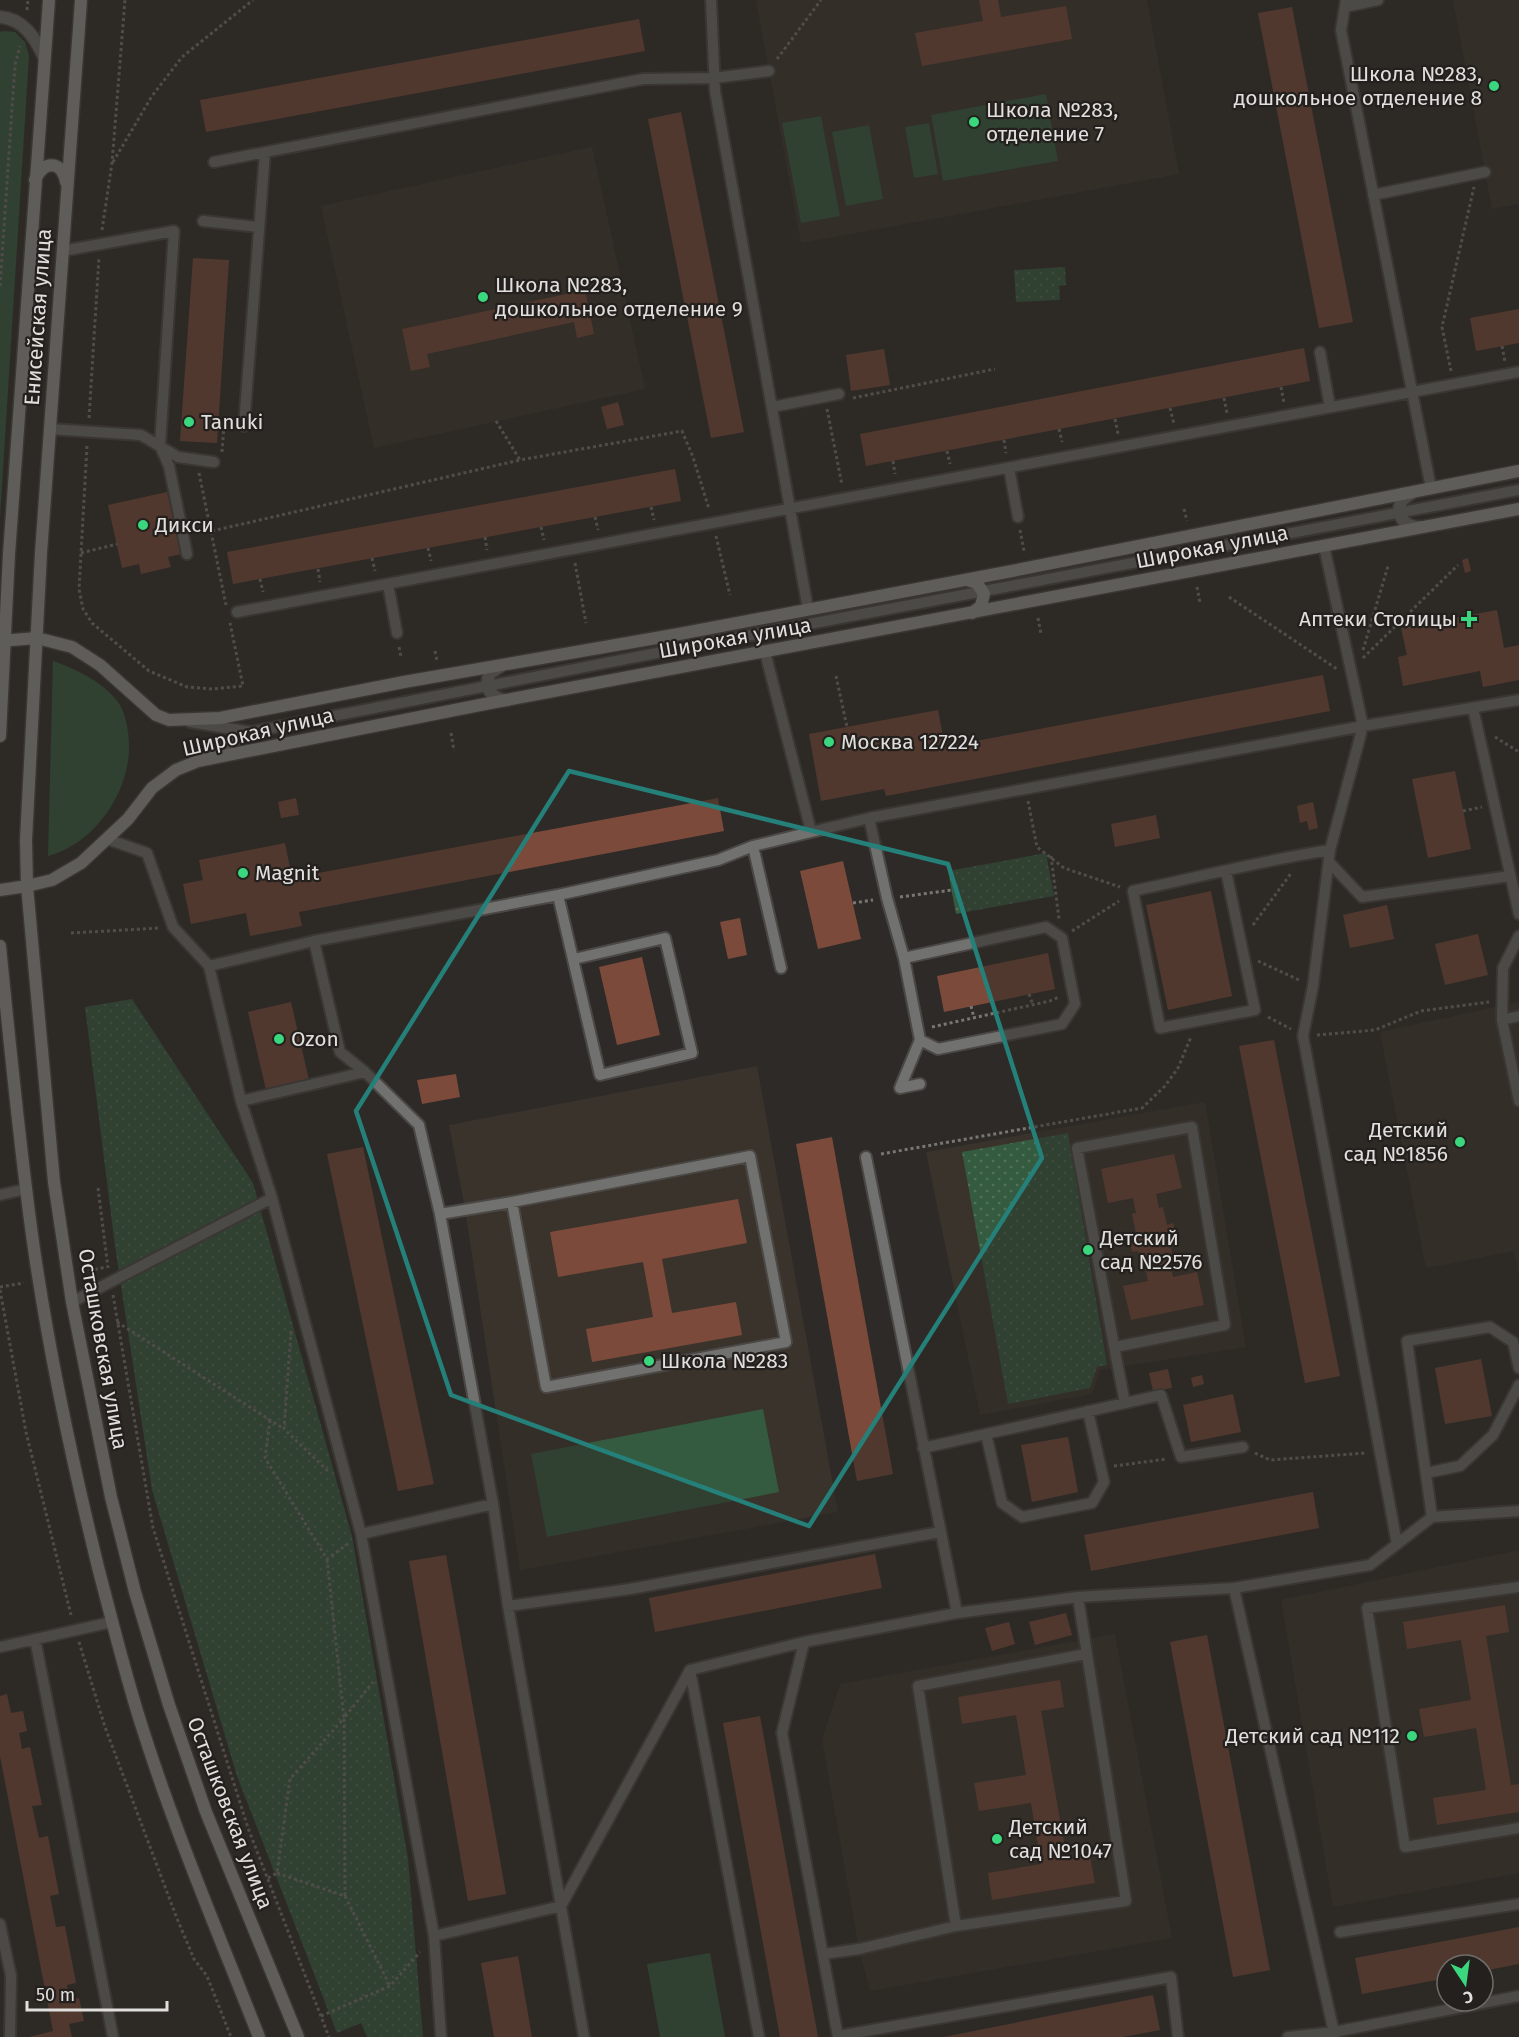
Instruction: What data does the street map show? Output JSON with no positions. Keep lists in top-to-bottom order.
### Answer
{
  "streets": {
    "main road": ["Енисейская улица", "Широкая улица", "Осташковская улица"]
  },
  "crossings": [
    ["Енисейская улица", "Широкая улица"],
    ["Енисейская улица", "Осташковская улица"],
    ["Широкая улица", "Осташковская улица"]
  ],
  "places": {
    "other": [
      "Школа №283, дошкольное отделение 8",
      "Школа №283, отделение 7",
      "Школа №283, дошкольное отделение 9",
      "Tanuki",
      "Дикси",
      "Москва 127224",
      "Magnit",
      "Ozon",
      "Детский сад №1856",
      "Детский сад №2576",
      "Школа №283",
      "Детский сад №112",
      "Детский сад №1047"
    ],
    "health": ["Аптеки Столицы"]
  },
  "scale_bar": "50 m",
  "north": "bottom"
}
